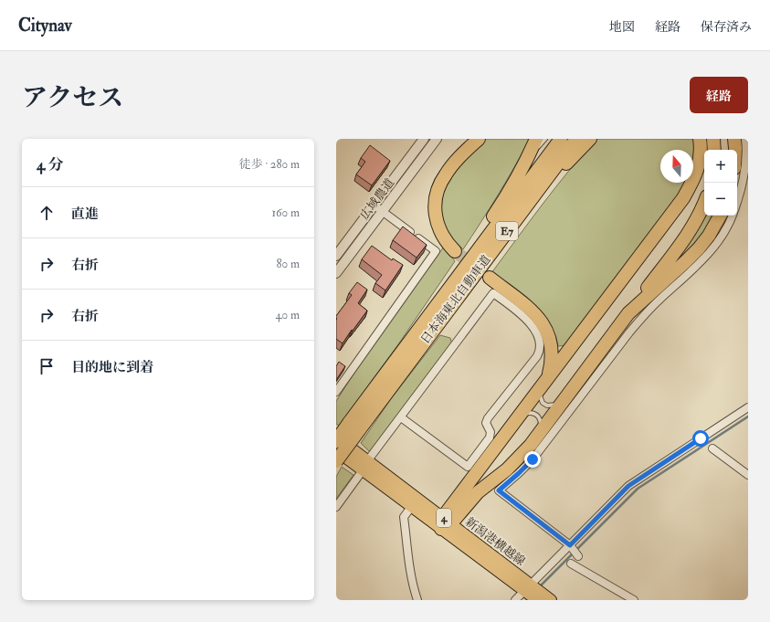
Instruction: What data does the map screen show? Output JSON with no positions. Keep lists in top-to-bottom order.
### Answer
{
  "streets": {
    "highway": ["E7", "日本海東北自動車道"],
    "main road": ["4", "新潟港横越線"],
    "street": ["広域農道"]
  },
  "north": "top",
  "page": {
    "header": "Citynav",
    "nav": ["地図", "経路", "保存済み"],
    "title": "アクセス",
    "buttons": "経路",
    "heading": ["4 分", "徒歩 · 280 m"],
    "map_buttons": ["+", "−"],
    "list": [
      ["直進", "160 m"],
      ["右折", "80 m"],
      ["右折", "40 m"],
      "目的地に到着"
    ]
  }
}
